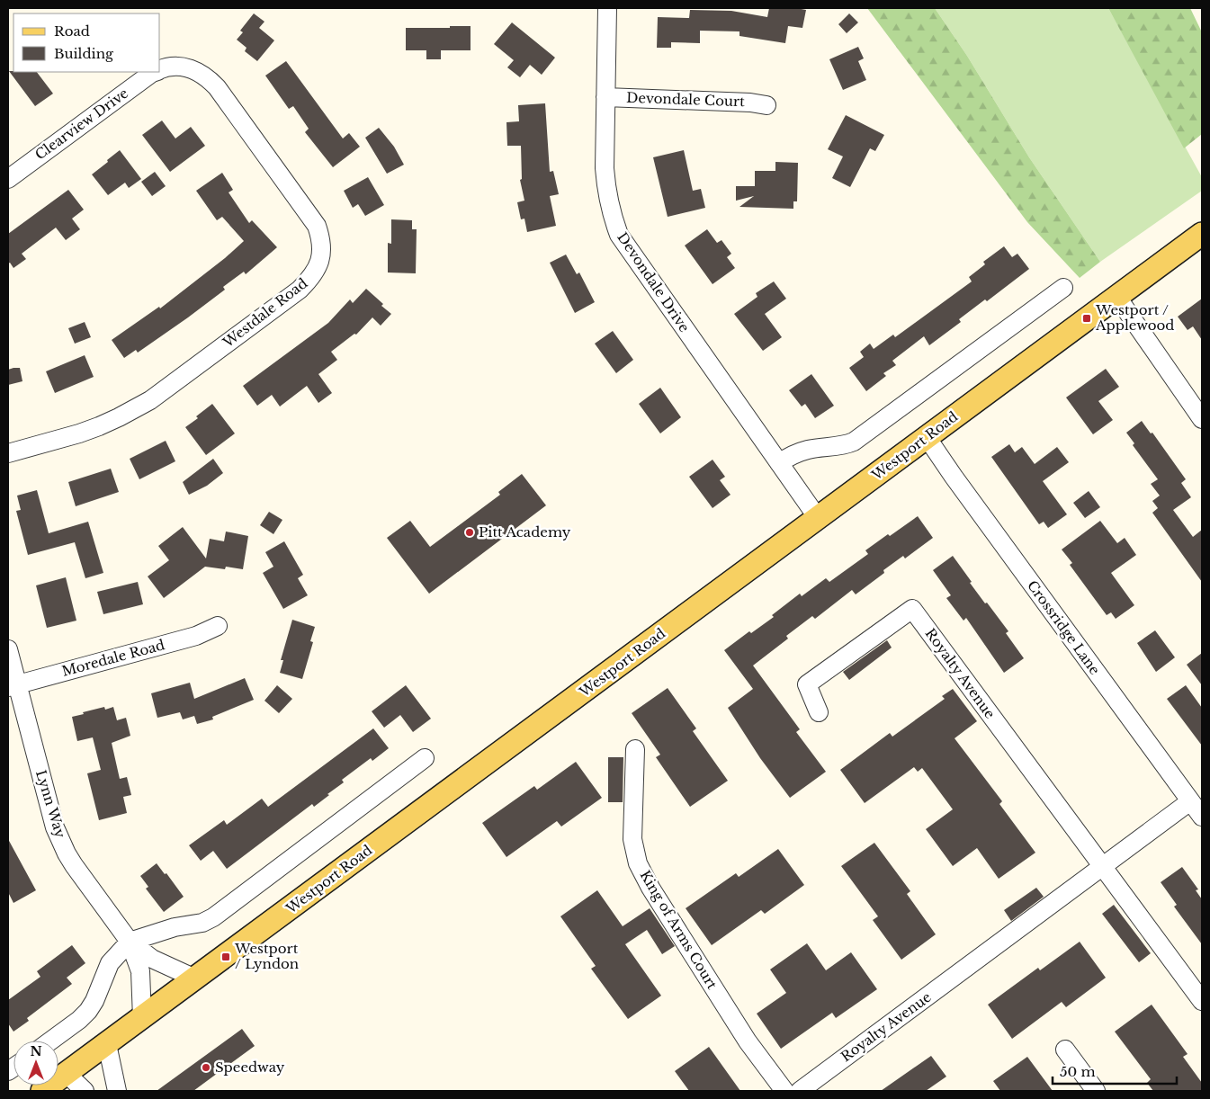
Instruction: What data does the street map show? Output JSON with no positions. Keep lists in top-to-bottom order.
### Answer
{
  "streets": {
    "main road": ["Westport Road"],
    "street": [
      "Devondale Court",
      "Clearview Drive",
      "Devondale Drive",
      "Westdale Road",
      "Crossridge Lane",
      "Moredale Road",
      "Royalty Avenue",
      "Lynn Way",
      "King of Arms Court"
    ]
  },
  "crossings": [
    ["Devondale Court", "Devondale Drive"],
    ["Clearview Drive", "Westdale Road"],
    ["Devondale Drive", "Westport Road"],
    ["Westport Road", "Crossridge Lane"],
    ["Westport Road", "Lynn Way"],
    ["Crossridge Lane", "Royalty Avenue"],
    ["Moredale Road", "Lynn Way"]
  ],
  "places": {
    "transit": ["Westport / Applewood", "Westport / Lyndon"],
    "other": ["Pitt Academy", "Speedway"]
  },
  "legend": ["Road", "Building"],
  "scale_bar": "50 m",
  "north": "top"
}
